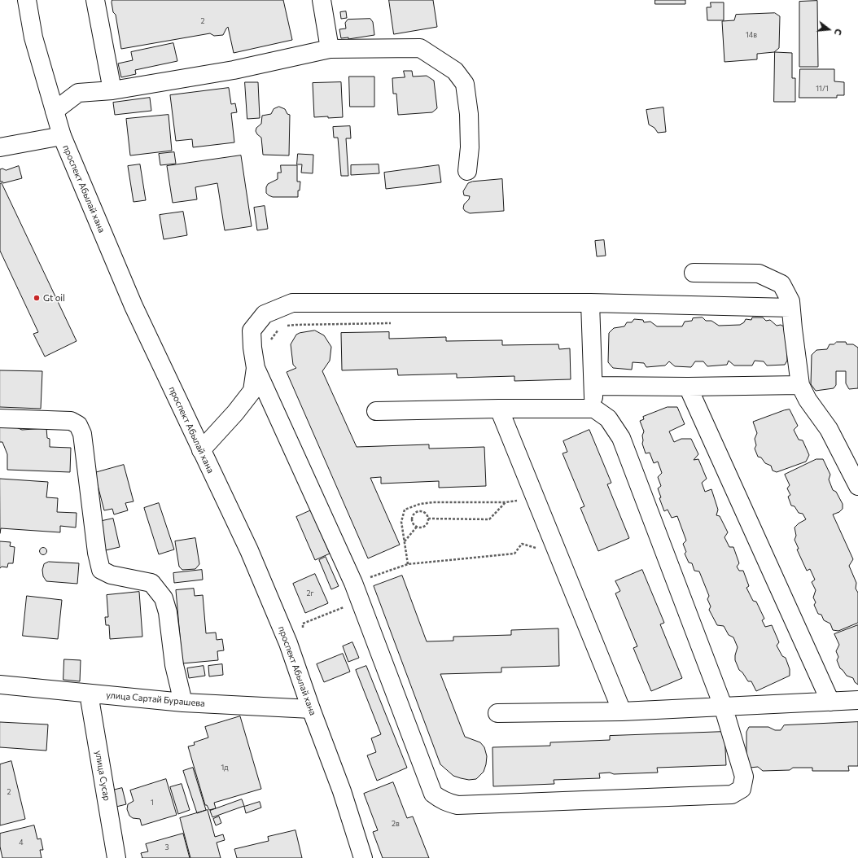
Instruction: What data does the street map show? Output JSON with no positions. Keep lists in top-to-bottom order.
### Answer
{
  "streets": {
    "street": ["проспект Абылай хана", "улица Сартай Бурашева", "улица Сусар"]
  },
  "crossings": [
    ["проспект Абылай хана", "улица Сартай Бурашева"],
    ["улица Сартай Бурашева", "улица Сусар"]
  ],
  "places": ["Gt oil"],
  "house_numbers": [
    "2",
    "14в",
    "11/1",
    "2г",
    "1д",
    "2",
    "1",
    "2в",
    "4",
    "3"
  ],
  "north": "right"
}
